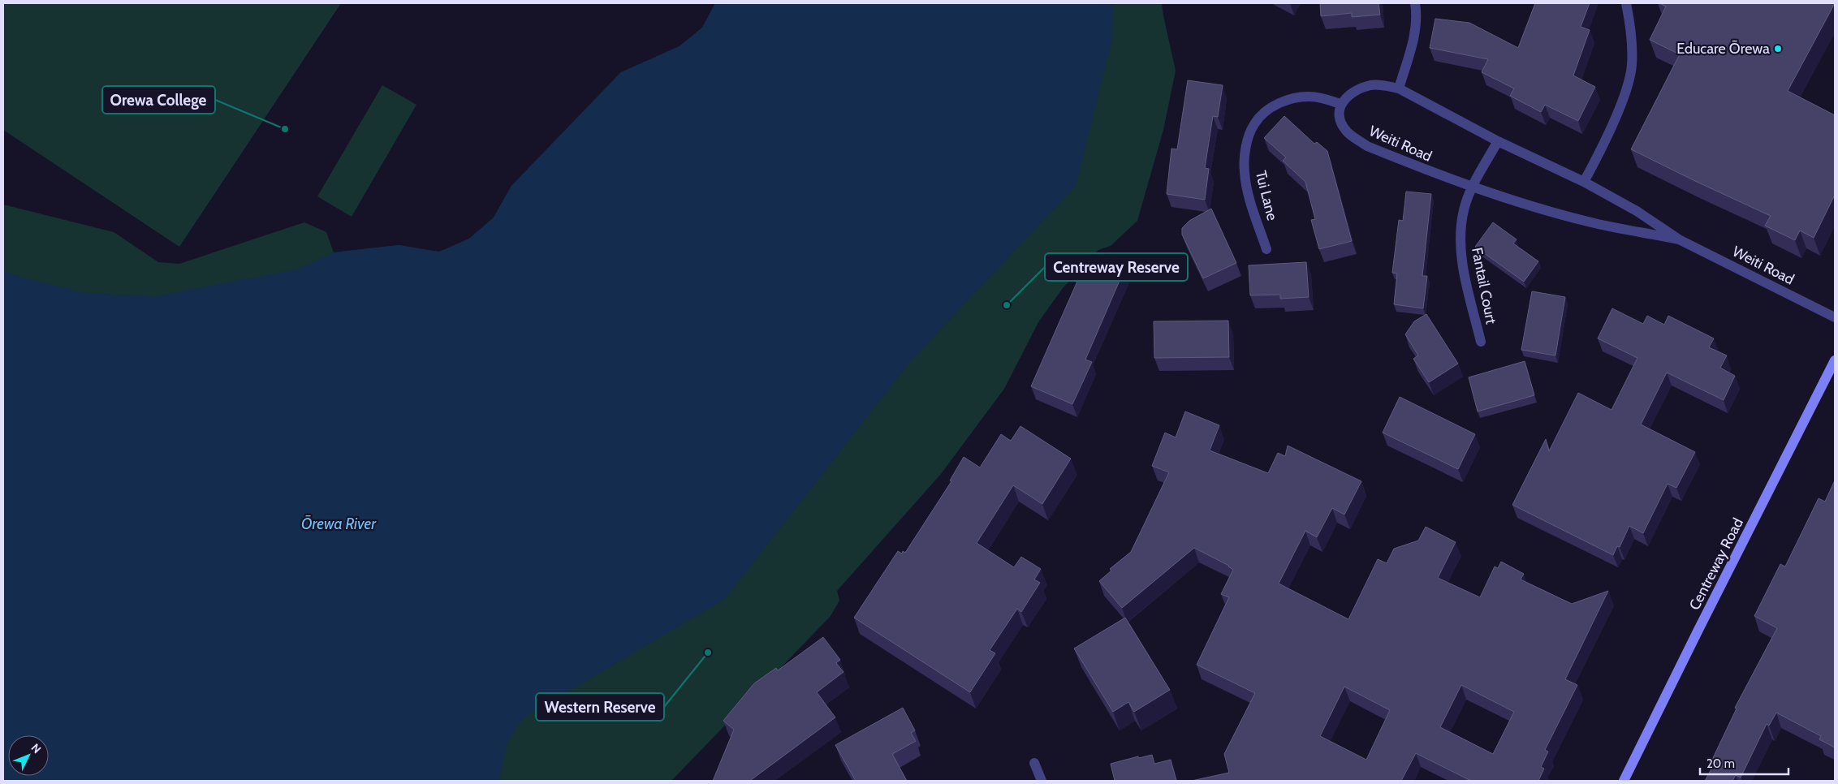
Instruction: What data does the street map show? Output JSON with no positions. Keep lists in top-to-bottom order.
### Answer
{
  "streets": {
    "main road": ["Centreway Road"],
    "street": ["Weiti Road", "Tui Lane", "Fantail Court"]
  },
  "crossings": [
    ["Weiti Road", "Tui Lane"],
    ["Weiti Road", "Fantail Court"]
  ],
  "water": ["Ōrewa River"],
  "places": [
    "Educare Ōrewa",
    "Orewa College",
    "Centreway Reserve",
    "Western Reserve"
  ],
  "scale_bar": "20 m",
  "north": "top right"
}
